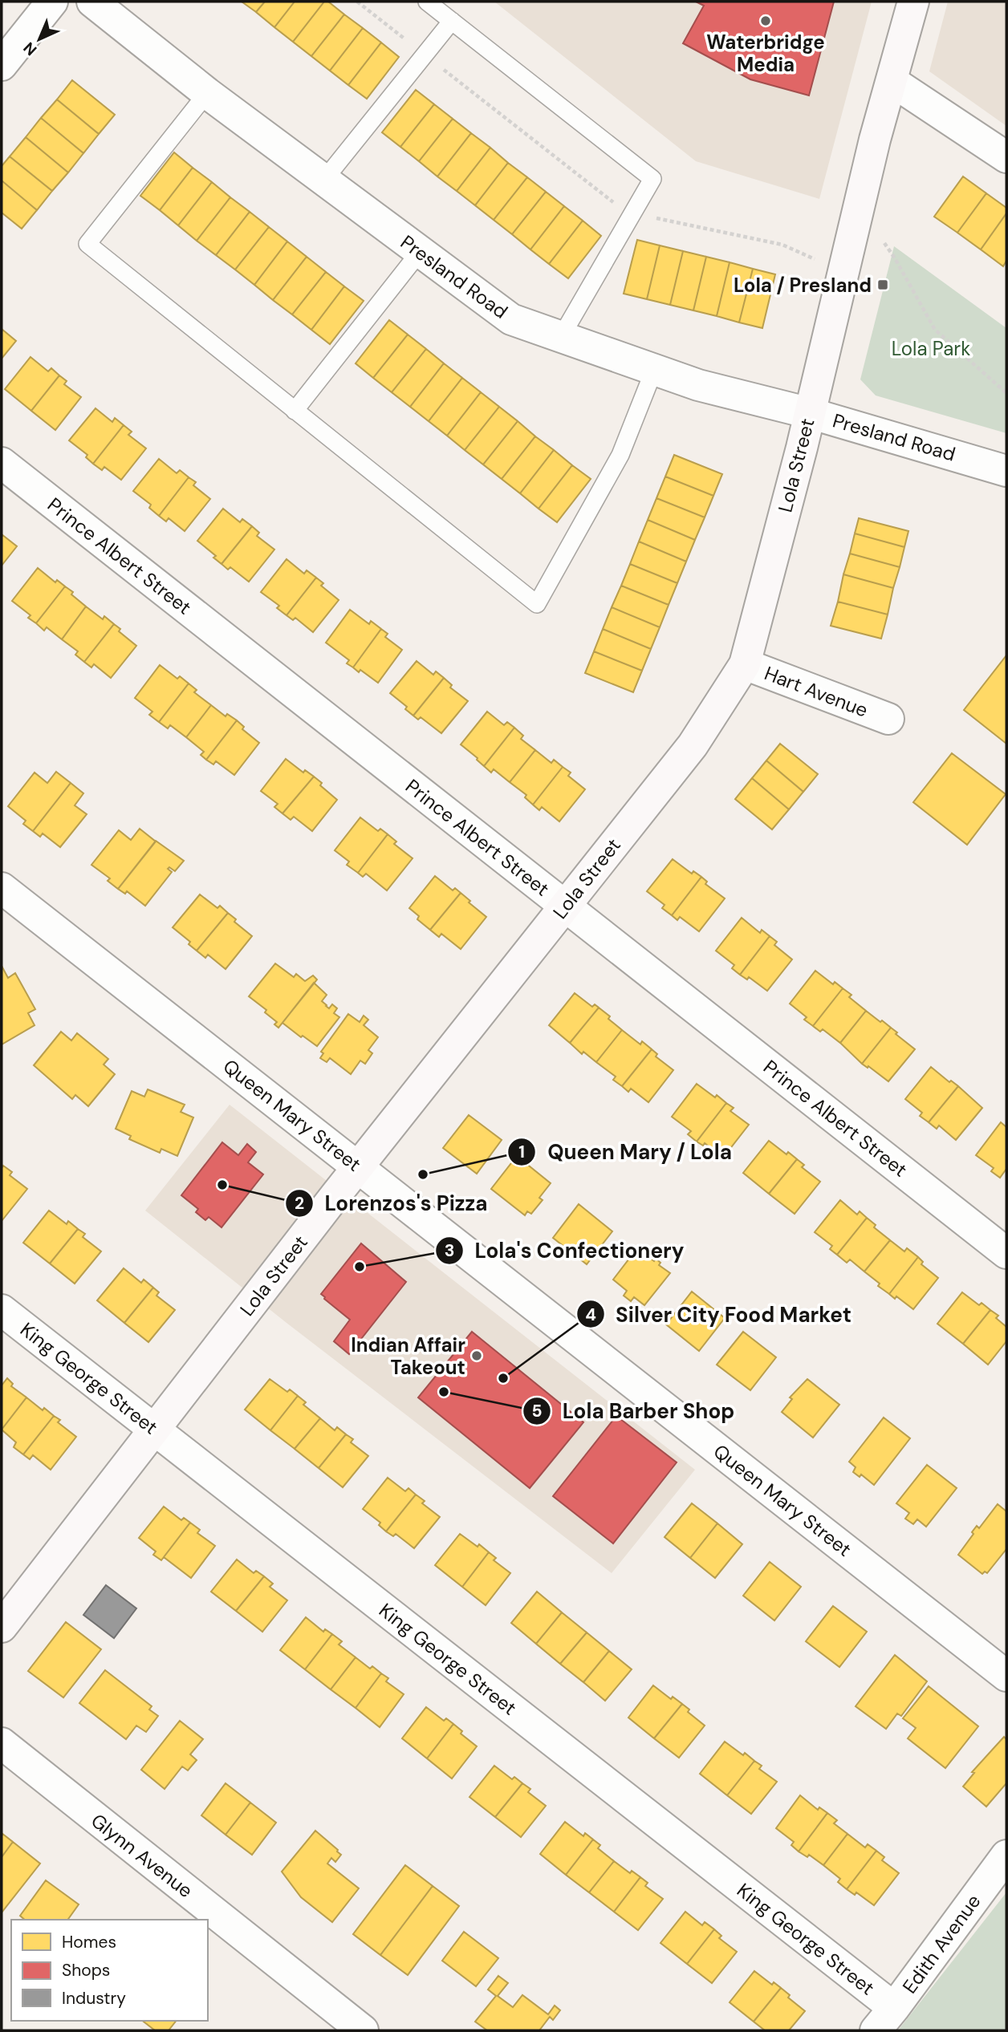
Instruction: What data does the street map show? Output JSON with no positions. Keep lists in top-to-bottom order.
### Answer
{
  "streets": {
    "street": [
      "Presland Road",
      "Lola Street",
      "Prince Albert Street",
      "Hart Avenue",
      "Queen Mary Street",
      "King George Street",
      "Glynn Avenue",
      "Edith Avenue"
    ]
  },
  "crossings": [
    ["Presland Road", "Lola Street"],
    ["Lola Street", "Prince Albert Street"],
    ["Lola Street", "Hart Avenue"],
    ["Lola Street", "Queen Mary Street"],
    ["Lola Street", "King George Street"],
    ["King George Street", "Edith Avenue"]
  ],
  "parks": ["Lola Park"],
  "places": {
    "other": [
      "Waterbridge Media",
      "Queen Mary / Lola",
      "Lorenzos's Pizza",
      "Lola's Confectionery",
      "Indian Affair Takeout",
      "Silver City Food Market",
      "Lola Barber Shop"
    ],
    "transit": ["Lola / Presland"]
  },
  "legend": ["Homes", "Shops", "Industry"],
  "north": "bottom left"
}
